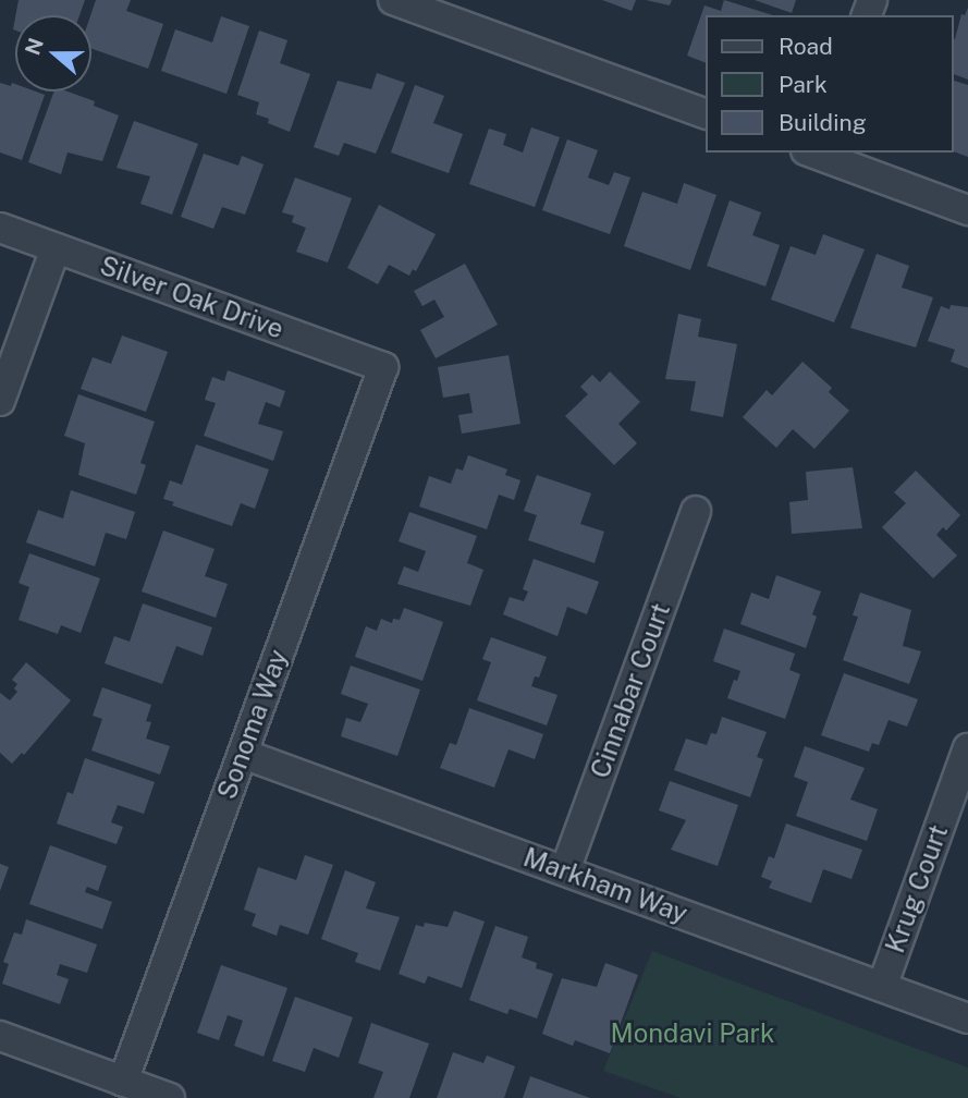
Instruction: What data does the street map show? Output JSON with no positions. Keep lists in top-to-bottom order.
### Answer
{
  "streets": {
    "street": [
      "Silver Oak Drive",
      "Cinnabar Court",
      "Sonoma Way",
      "Markham Way",
      "Krug Court"
    ]
  },
  "crossings": [
    ["Silver Oak Drive", "Sonoma Way"],
    ["Cinnabar Court", "Markham Way"],
    ["Sonoma Way", "Markham Way"],
    ["Markham Way", "Krug Court"]
  ],
  "parks": ["Mondavi Park"],
  "legend": ["Road", "Park", "Building"],
  "north": "left"
}
